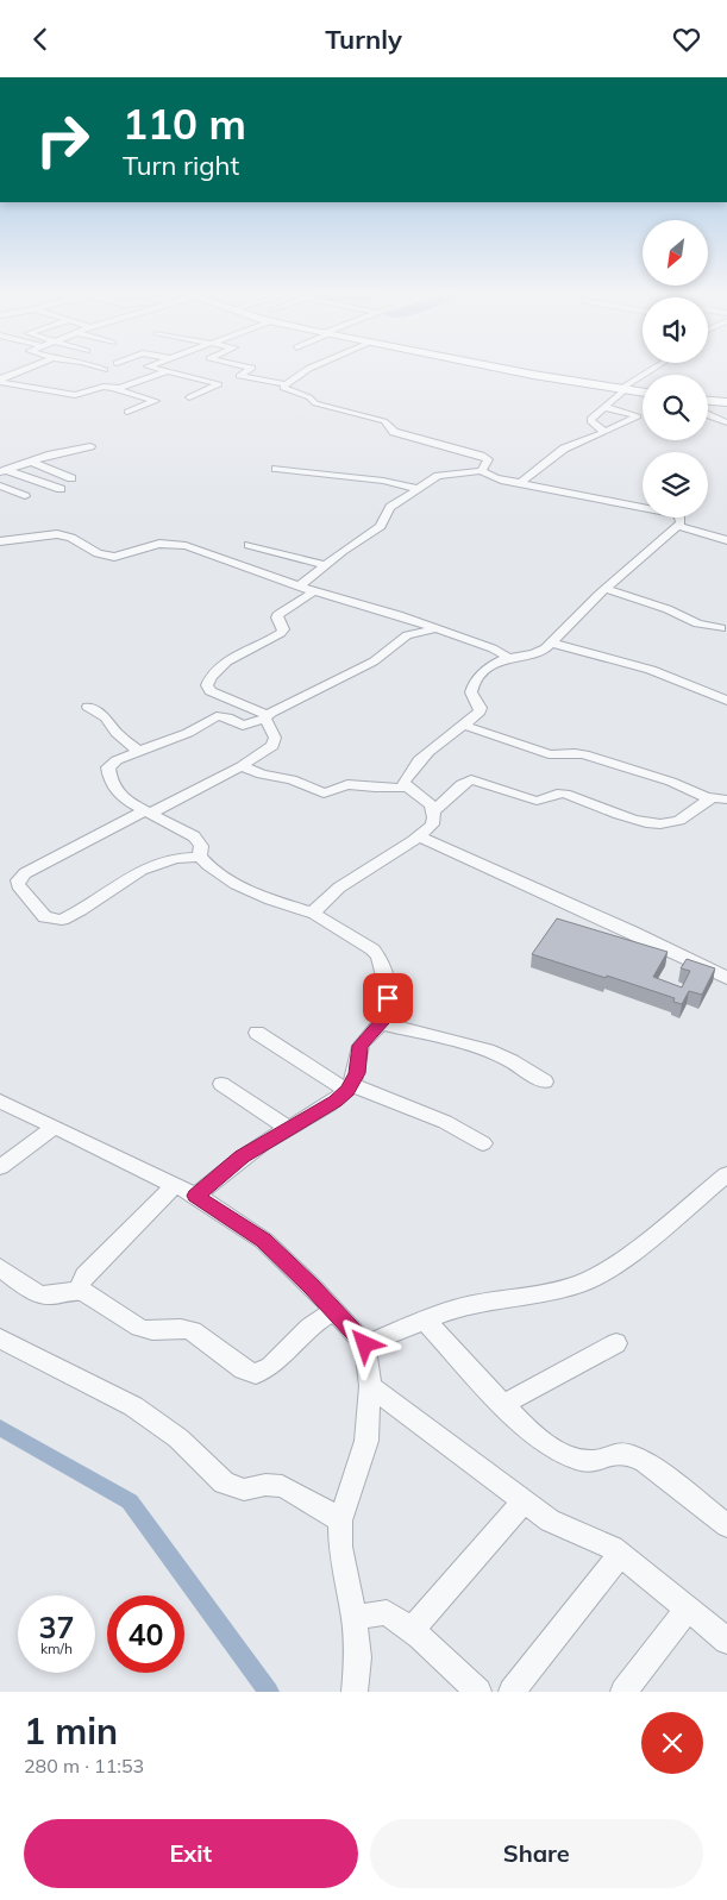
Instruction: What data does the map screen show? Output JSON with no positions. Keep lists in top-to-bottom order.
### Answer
{
  "north": "bottom left",
  "page": {
    "header": "Turnly",
    "turn": ["110 m", "Turn right"],
    "speed": "37 km/h",
    "limit": "40",
    "heading": ["1 min", "280 m · 11:53"],
    "buttons": ["Exit", "Share"]
  }
}
